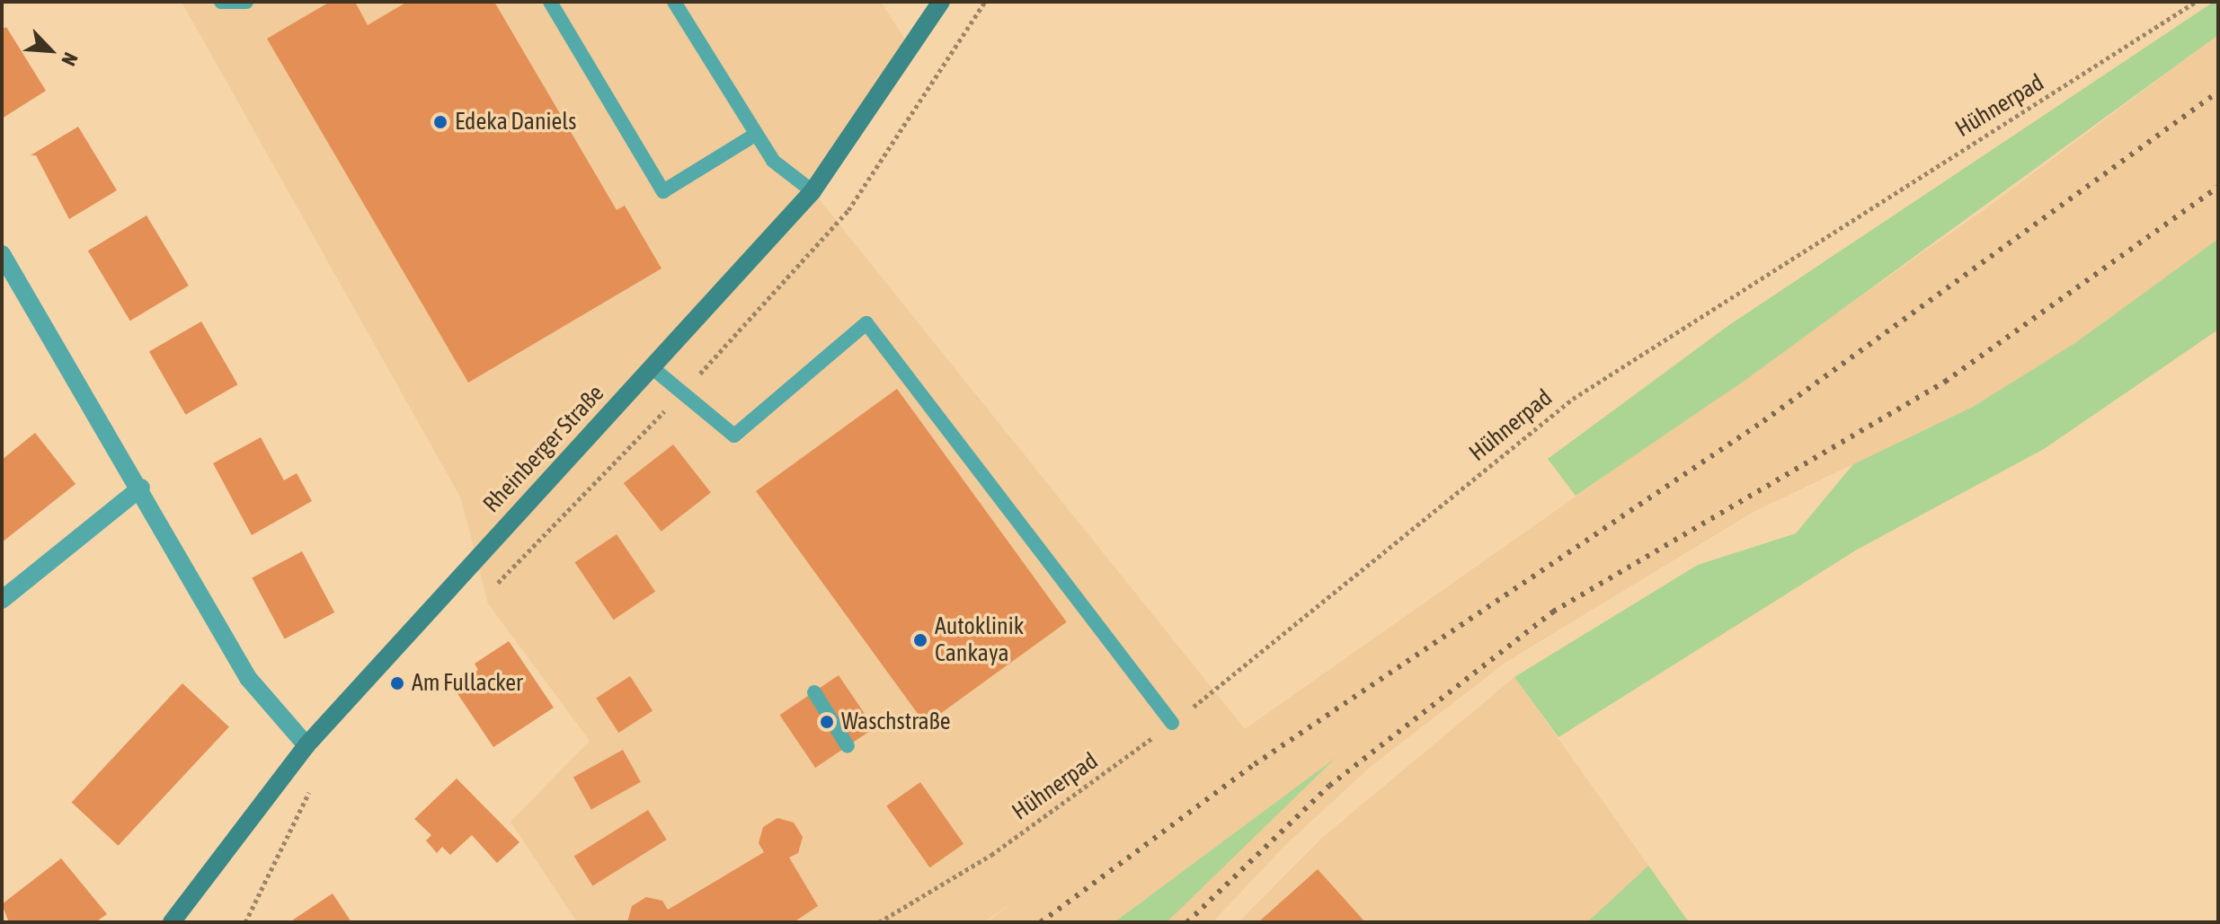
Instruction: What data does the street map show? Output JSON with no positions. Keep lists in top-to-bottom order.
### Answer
{
  "streets": {
    "main road": ["Rheinberger Straße"],
    "path": ["Hühnerpad"]
  },
  "places": [
    "Edeka Daniels",
    "Autoklinik Cankaya",
    "Am Fullacker",
    "Waschstraße"
  ],
  "north": "bottom right"
}
